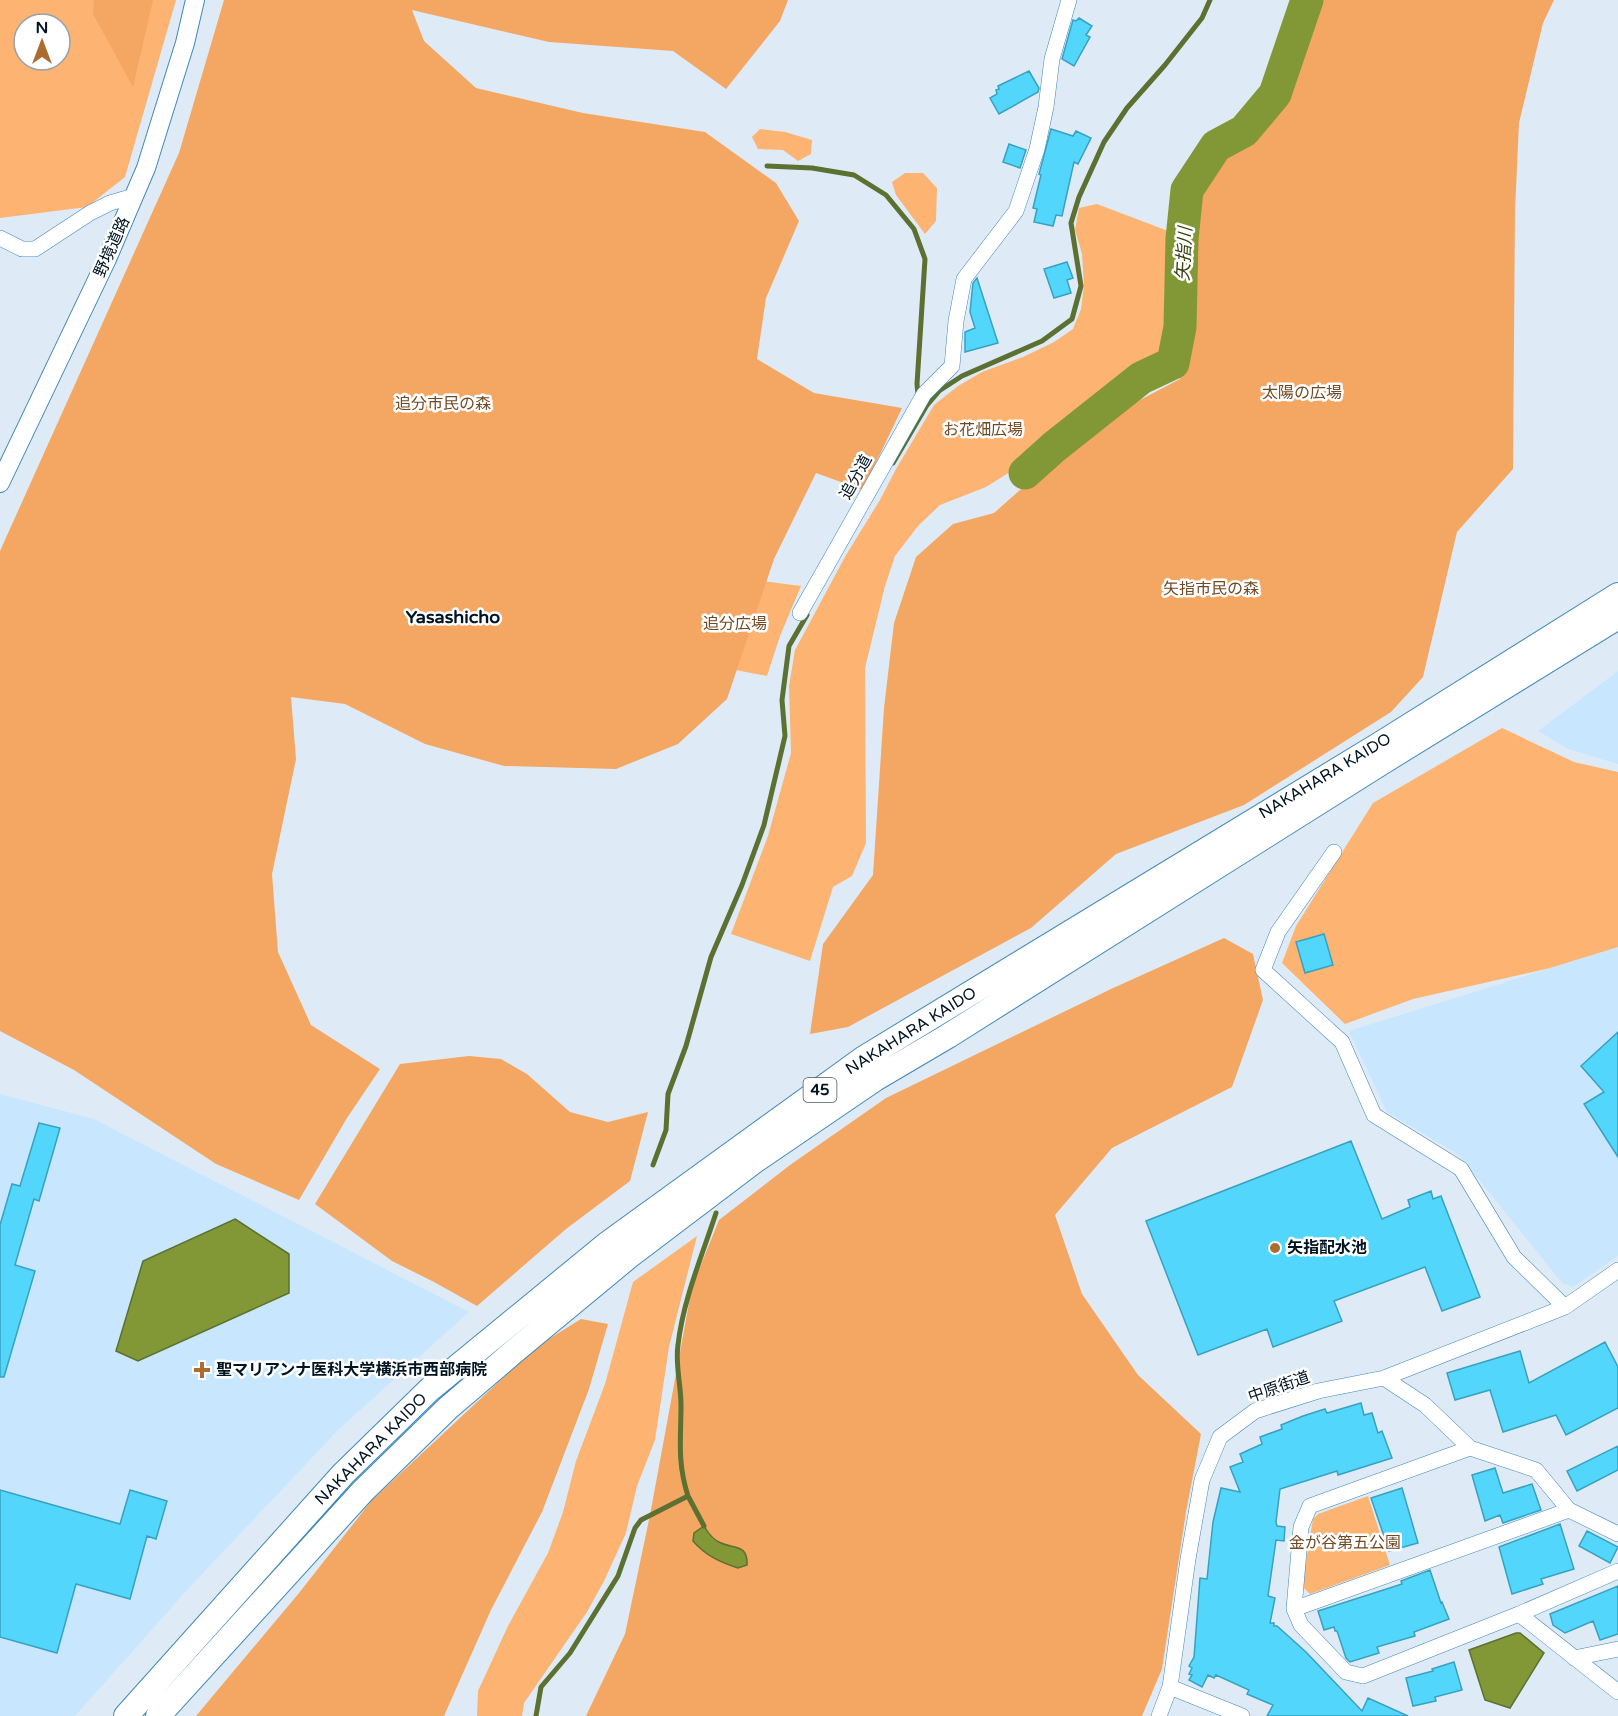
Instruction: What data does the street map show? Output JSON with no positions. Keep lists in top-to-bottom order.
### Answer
{
  "streets": {
    "main road": ["NAKAHARA KAIDO", "45"],
    "street": ["野境道路", "追分道", "中原街道"]
  },
  "districts": ["Yasashicho"],
  "water": ["矢指川"],
  "parks": [
    "太陽の広場",
    "追分市民の森",
    "お花畑広場",
    "矢指市民の森",
    "追分広場",
    "金が谷第五公園"
  ],
  "places": {
    "other": ["矢指配水池"],
    "health": ["聖マリアンナ医科大学横浜市西部病院"]
  },
  "north": "top"
}
